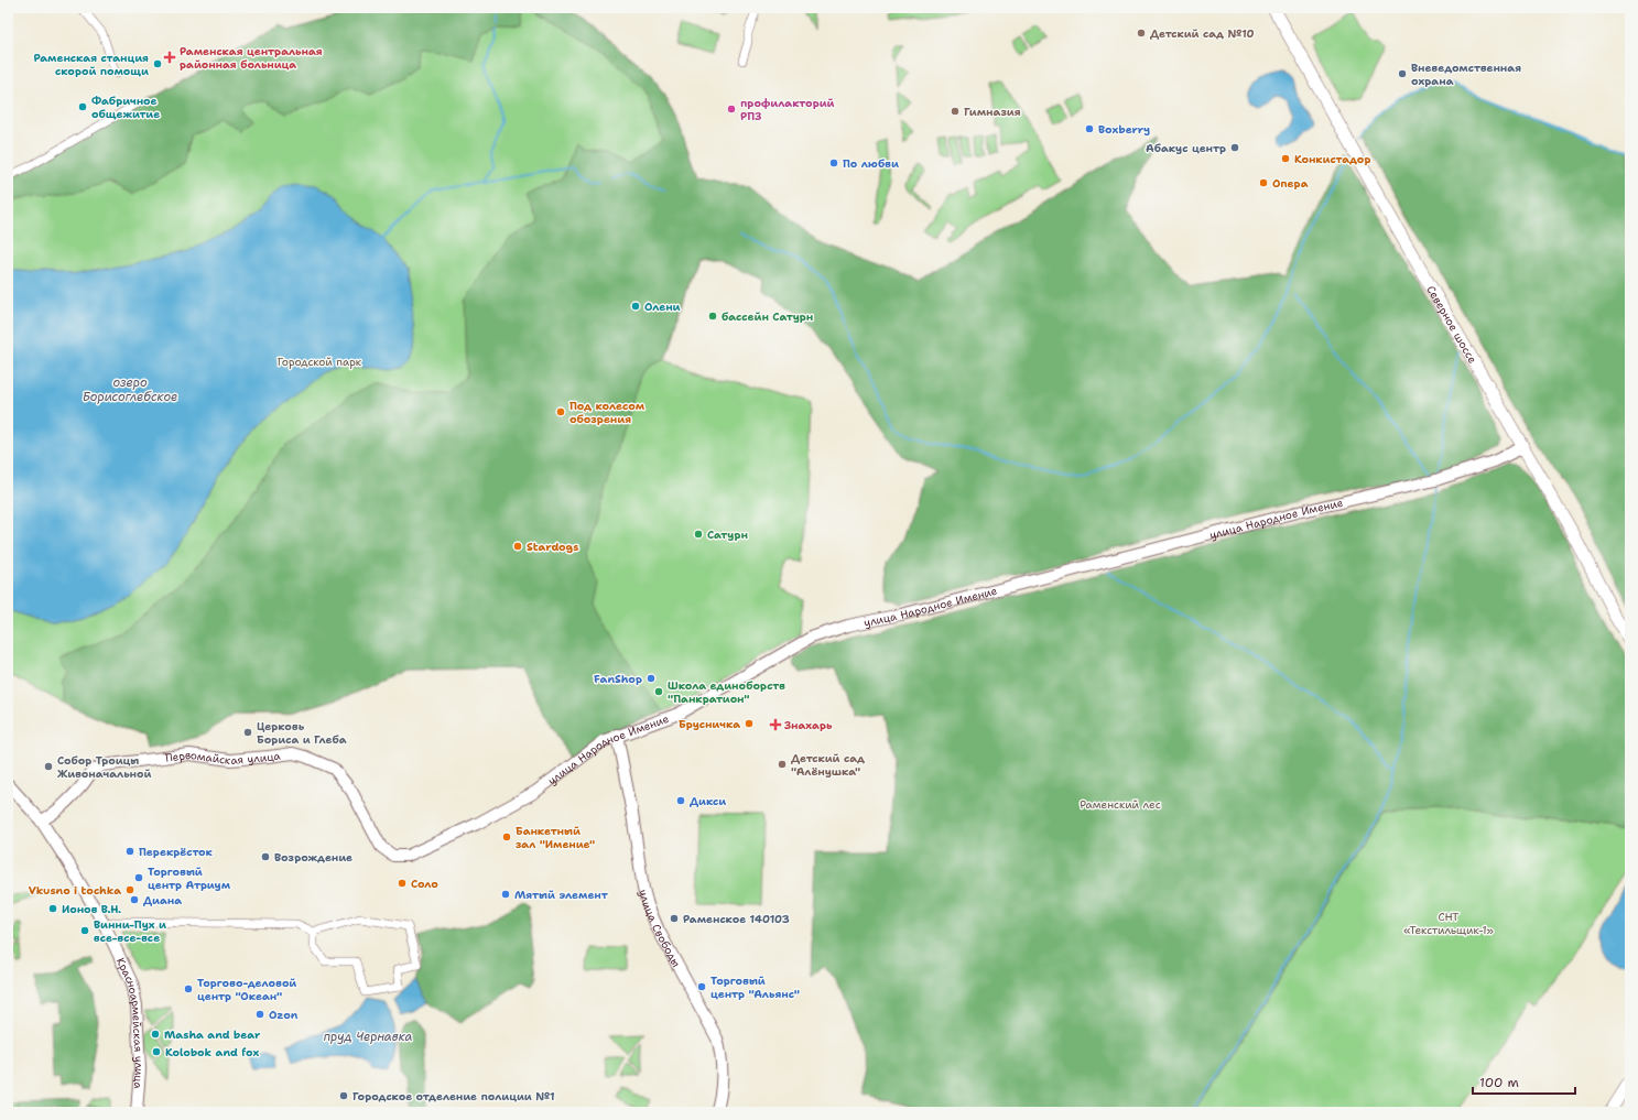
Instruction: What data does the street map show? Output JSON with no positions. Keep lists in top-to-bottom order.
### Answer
{
  "streets": {
    "main road": ["Северное шоссе"],
    "street": [
      "улица Народное Имение",
      "Первомайская улица",
      "улица Свободы",
      "Красноармейская улица"
    ]
  },
  "crossings": [
    ["Северное шоссе", "улица Народное Имение"],
    ["улица Народное Имение", "Первомайская улица"],
    ["улица Народное Имение", "улица Свободы"],
    ["Первомайская улица", "Красноармейская улица"]
  ],
  "water": ["озеро Борисоглебское", "пруд Чернавка"],
  "parks": ["Городской парк", "Раменский лес", "СНТ «Текстильщик-1»"],
  "places": {
    "other": [
      "Детский сад №10",
      "Раменская станция скорой помощи",
      "Вневедомственная охрана",
      "Фабричное общежитие",
      "профилакторий РПЗ",
      "Гимназия",
      "Boxberry",
      "Абакус центр",
      "Конкистадор",
      "По любви",
      "Опера",
      "Олени",
      "бассейн Сатурн",
      "Под колесом обозрения",
      "Сатурн",
      "Stardogs",
      "FanShop",
      "Школа единоборств \"Панкратион\"",
      "Брусничка",
      "Церковь Бориса и Глеба",
      "Детский сад \"Алёнушка\"",
      "Собор Троицы Живоначальной",
      "Дикси",
      "Банкетный зал \"Имение\"",
      "Перекрёсток",
      "Возрождение",
      "Торговый центр Атриум",
      "Соло",
      "Vkusno i tochka",
      "Мятый элемент",
      "Диана",
      "Ионов В.Н.",
      "Раменское 140103",
      "Винни-Пух и все-все-все",
      "Торговый центр \"Альянс\"",
      "Торгово-деловой центр \"Океан\"",
      "Ozon",
      "Masha and bear",
      "Kolobok and fox",
      "Городское отделение полиции №1"
    ],
    "health": ["Раменская центральная районная больница", "Знахарь"]
  },
  "scale_bar": "100 m"
}
